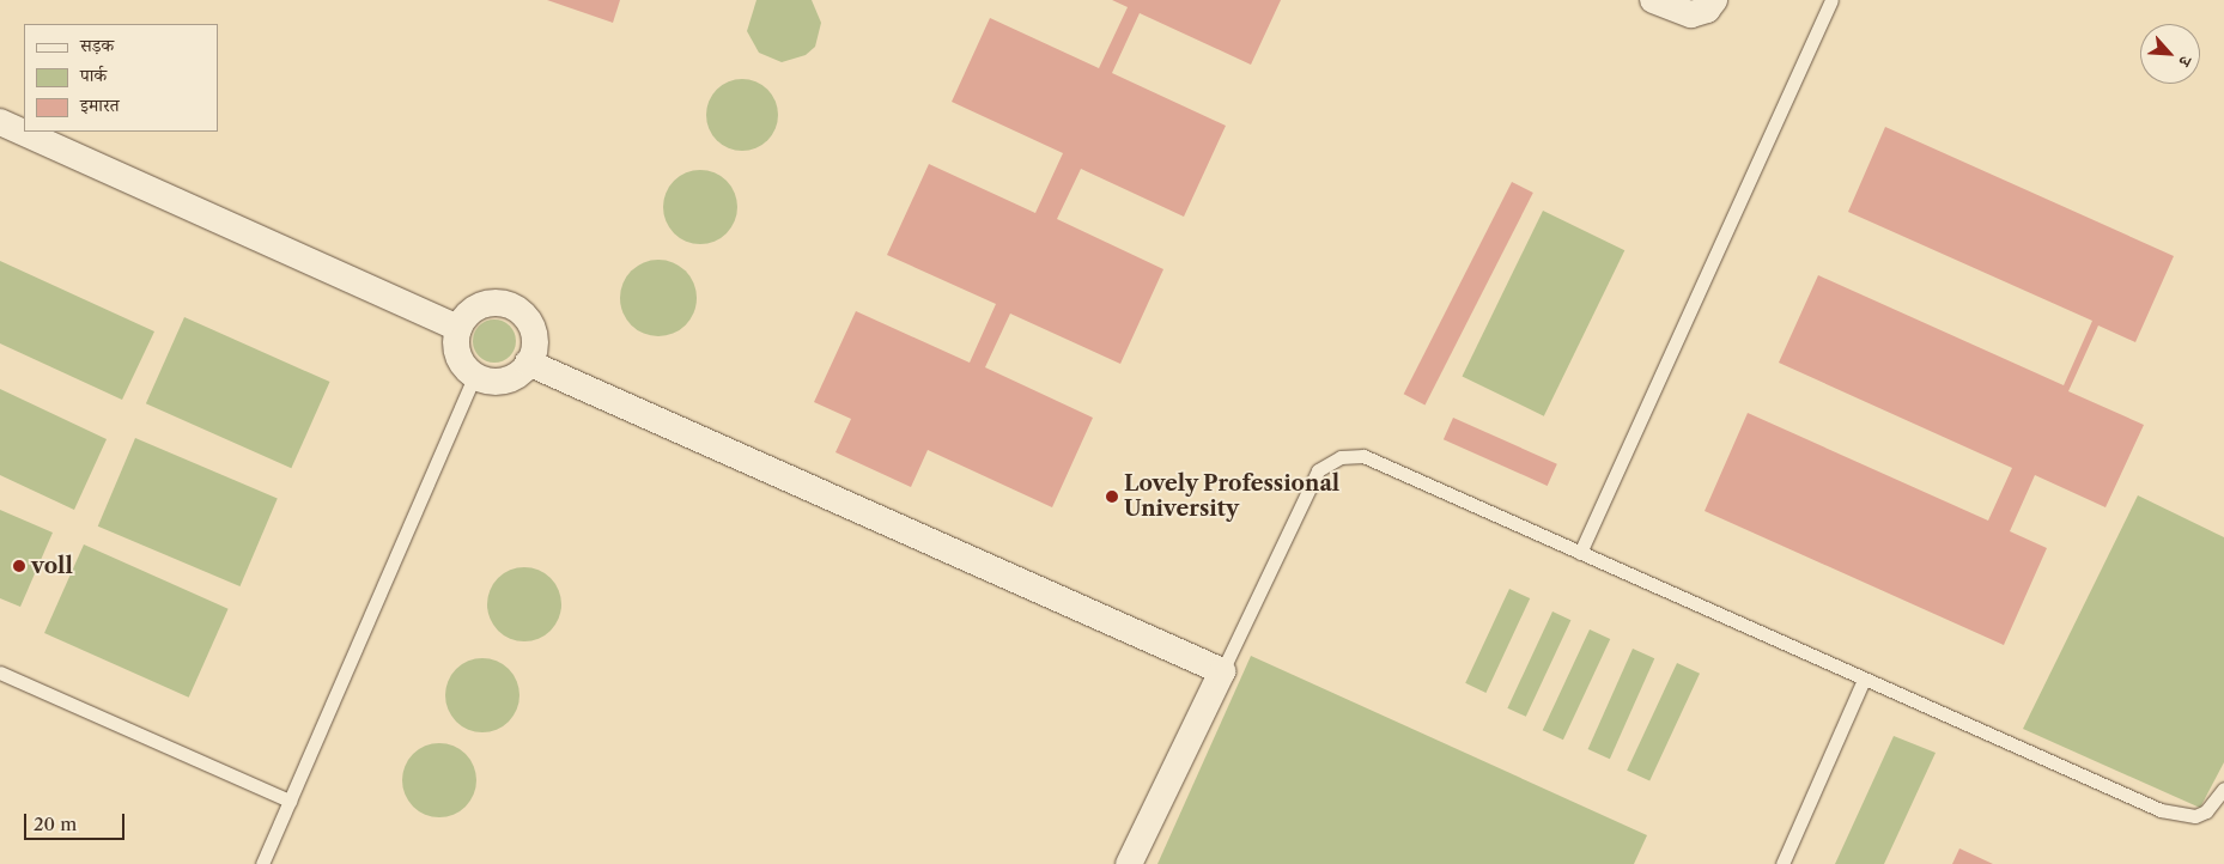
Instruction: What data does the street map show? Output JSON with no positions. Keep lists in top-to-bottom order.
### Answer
{
  "places": ["Lovely Professional University", "voll"],
  "legend": ["सड़क", "पार्क", "इमारत"],
  "scale_bar": "20 m",
  "north": "bottom right"
}
